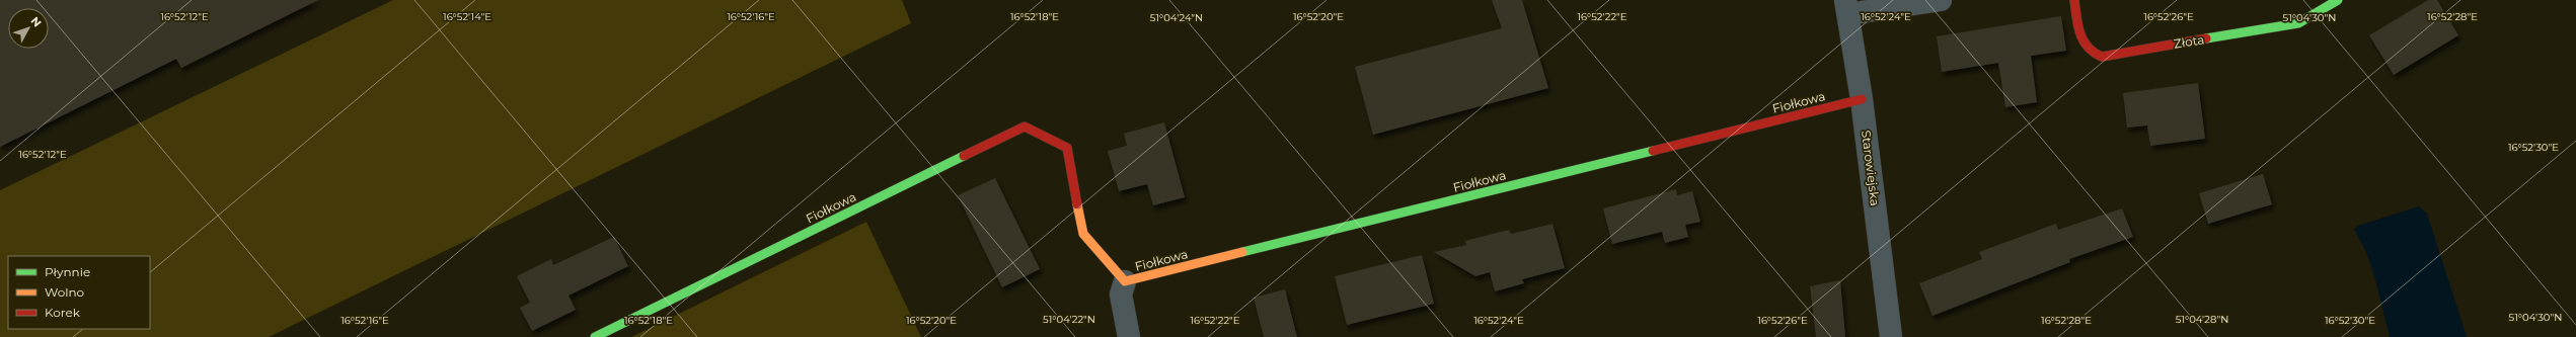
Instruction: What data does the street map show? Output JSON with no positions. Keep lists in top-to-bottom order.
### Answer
{
  "streets": {
    "street": ["Złota", "Fiołkowa", "Starowiejska"]
  },
  "crossings": [
    ["Fiołkowa", "Starowiejska"]
  ],
  "legend": ["Płynnie", "Wolno", "Korek"],
  "north": "top right",
  "coordinates": [
    "16°52'12\"E",
    "16°52'14\"E",
    "16°52'16\"E",
    "16°52'18\"E",
    "16°52'20\"E",
    "16°52'22\"E",
    "16°52'24\"E",
    "16°52'26\"E",
    "16°52'28\"E",
    "51°04'30\"N",
    "51°04'24\"N",
    "16°52'30\"E",
    "51°04'22\"N",
    "51°04'28\"N"
  ]
}
